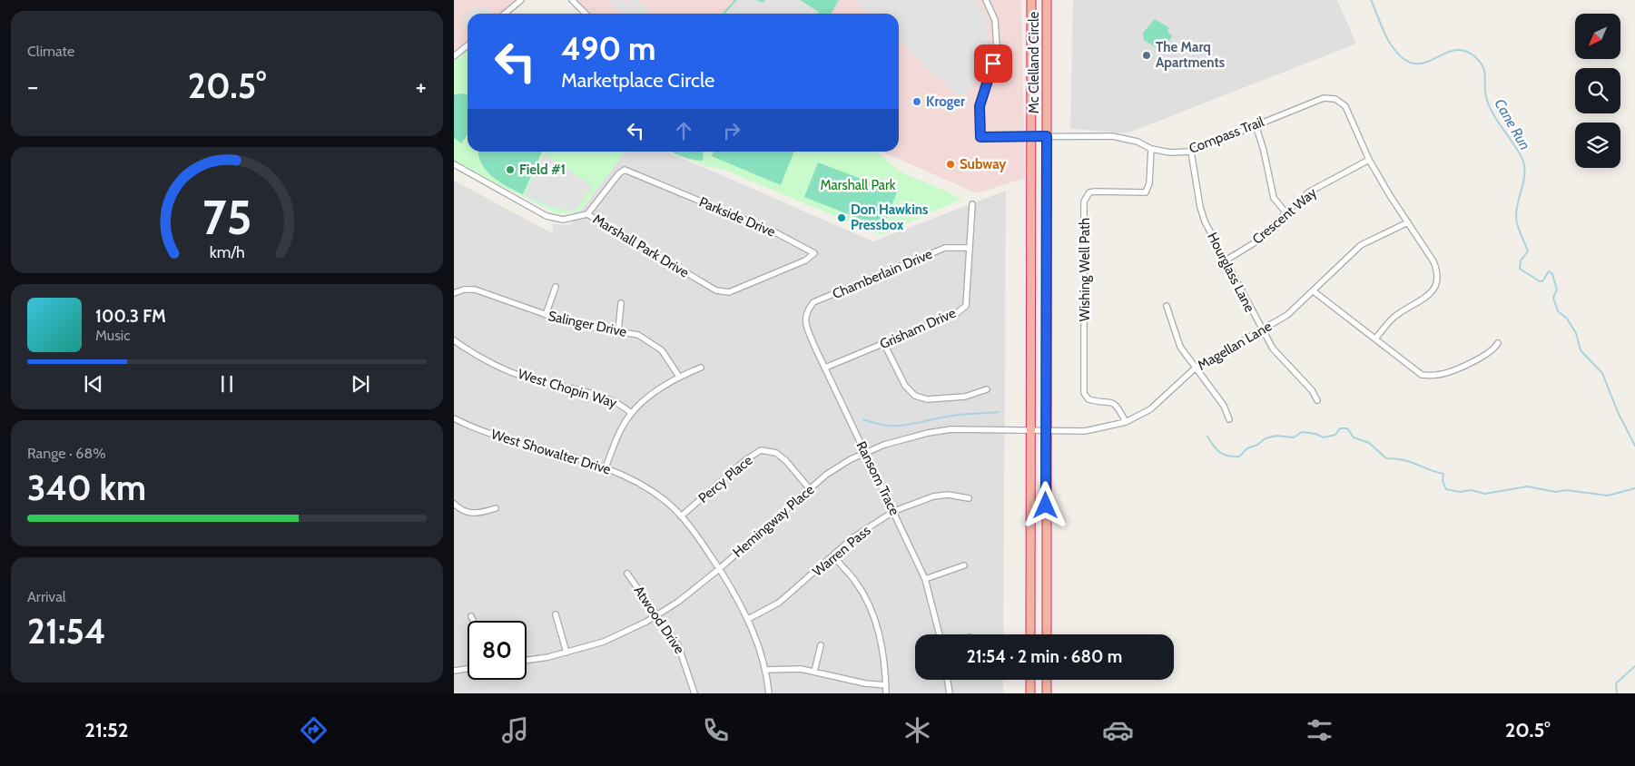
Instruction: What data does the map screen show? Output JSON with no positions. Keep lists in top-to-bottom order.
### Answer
{
  "streets": {
    "highway": ["Mc Clelland Circle"],
    "street": [
      "Compass Trail",
      "Crescent Way",
      "Parkside Drive",
      "Marshall Park Drive",
      "Wishing Well Path",
      "Hourglass Lane",
      "Chamberlain Drive",
      "Salinger Drive",
      "Grisham Drive",
      "Magellan Lane",
      "West Chopin Way",
      "West Showalter Drive",
      "Ransom Trace",
      "Percy Place",
      "Hemingway Place",
      "Warren Pass",
      "Atwood Drive"
    ]
  },
  "crossings": [
    ["Mc Clelland Circle", "Compass Trail"],
    ["Mc Clelland Circle", "Magellan Lane"],
    ["Mc Clelland Circle", "Hemingway Place"],
    ["Compass Trail", "Crescent Way"],
    ["Compass Trail", "Wishing Well Path"],
    ["Compass Trail", "Hourglass Lane"],
    ["Crescent Way", "Hourglass Lane"],
    ["Parkside Drive", "Marshall Park Drive"],
    ["Wishing Well Path", "Magellan Lane"],
    ["Hourglass Lane", "Magellan Lane"],
    ["Chamberlain Drive", "Grisham Drive"],
    ["Chamberlain Drive", "Ransom Trace"],
    ["Grisham Drive", "Ransom Trace"],
    ["Magellan Lane", "Hemingway Place"],
    ["West Showalter Drive", "Percy Place"],
    ["West Showalter Drive", "Hemingway Place"],
    ["West Showalter Drive", "Warren Pass"],
    ["Ransom Trace", "Hemingway Place"],
    ["Ransom Trace", "Warren Pass"],
    ["Percy Place", "Hemingway Place"],
    ["Hemingway Place", "Atwood Drive"]
  ],
  "water": ["Cane Run"],
  "parks": ["Marshall Park"],
  "places": [
    "The Marq Apartments",
    "Kroger",
    "Subway",
    "Field #1",
    "Don Hawkins Pressbox"
  ],
  "north": "bottom left",
  "page": {
    "tile": [
      "Climate",
      ["Range · 68%", "340 km"],
      ["Arrival", "21:54"]
    ],
    "turn": ["490 m", "Marketplace Circle"],
    "heat": ["−", "20.5°", "+"],
    "song": ["100.3 FM", "Music"],
    "limit": "80",
    "trip": "21:54 · 2 min · 680 m",
    "tabs": ["21:52", "20.5°"],
    "gauge": ["75", "km/h"]
  }
}
